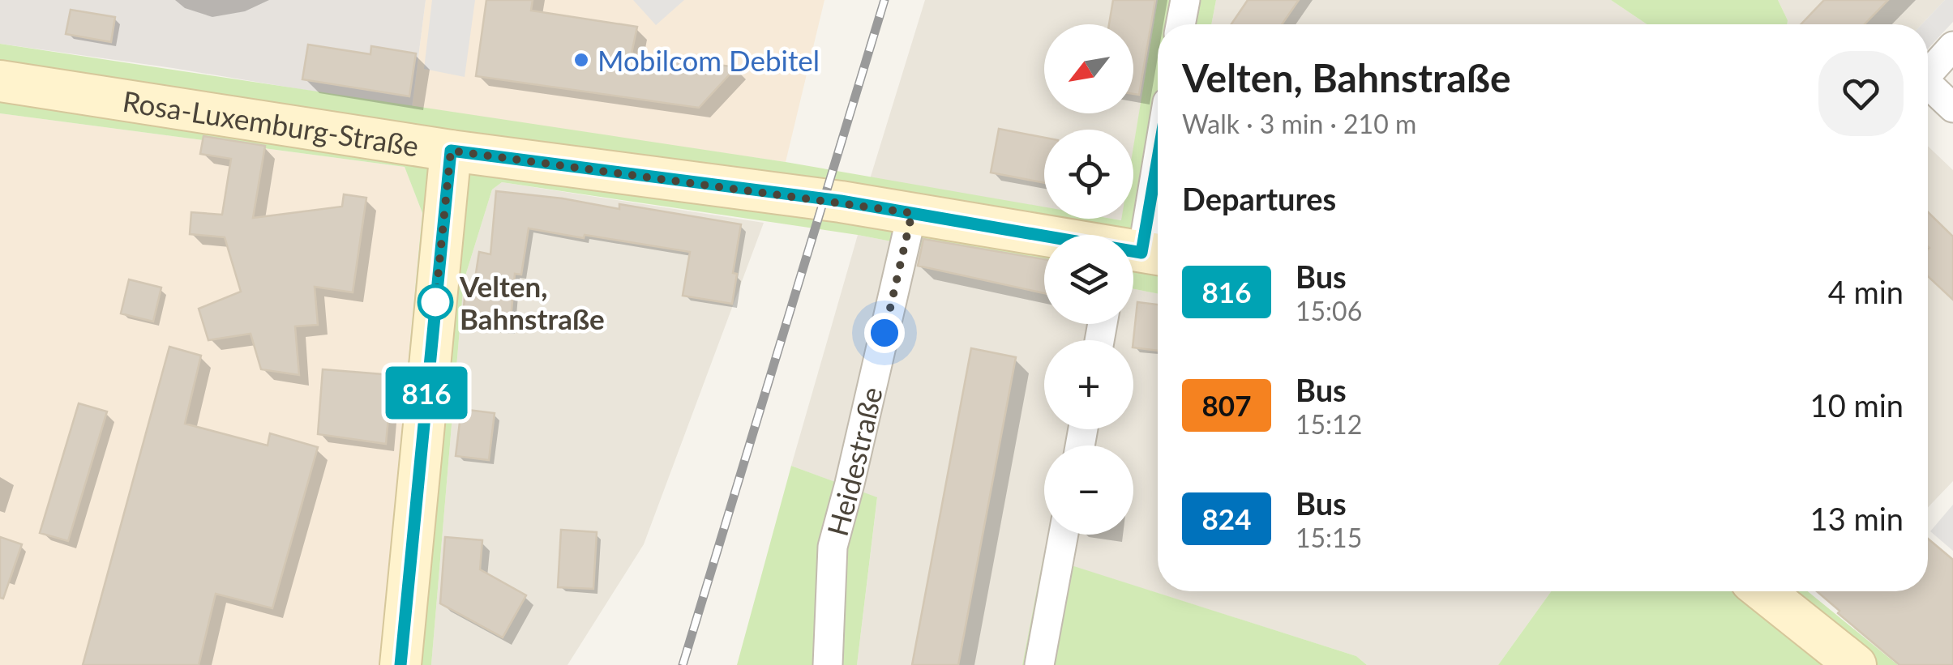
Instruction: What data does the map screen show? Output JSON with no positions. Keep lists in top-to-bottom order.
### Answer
{
  "streets": {
    "main road": ["Rosa-Luxemburg-Straße"],
    "street": ["Heidestraße"]
  },
  "crossings": [
    ["Rosa-Luxemburg-Straße", "Heidestraße"]
  ],
  "places": ["Mobilcom Debitel", "Velten, Bahnstraße"],
  "lines": ["bus line 816"],
  "north": "bottom left",
  "page": {
    "on_map": "816",
    "map_buttons": ["+", "−"],
    "heading": [
      ["Velten, Bahnstraße", "Walk · 3 min · 210 m"],
      "Departures"
    ],
    "list": [
      {
        "mark": "816",
        "name": "Bus",
        "note": "15:06",
        "value": "4 min"
      },
      {
        "mark": "807",
        "name": "Bus",
        "note": "15:12",
        "value": "10 min"
      },
      {
        "mark": "824",
        "name": "Bus",
        "note": "15:15",
        "value": "13 min"
      }
    ]
  }
}
